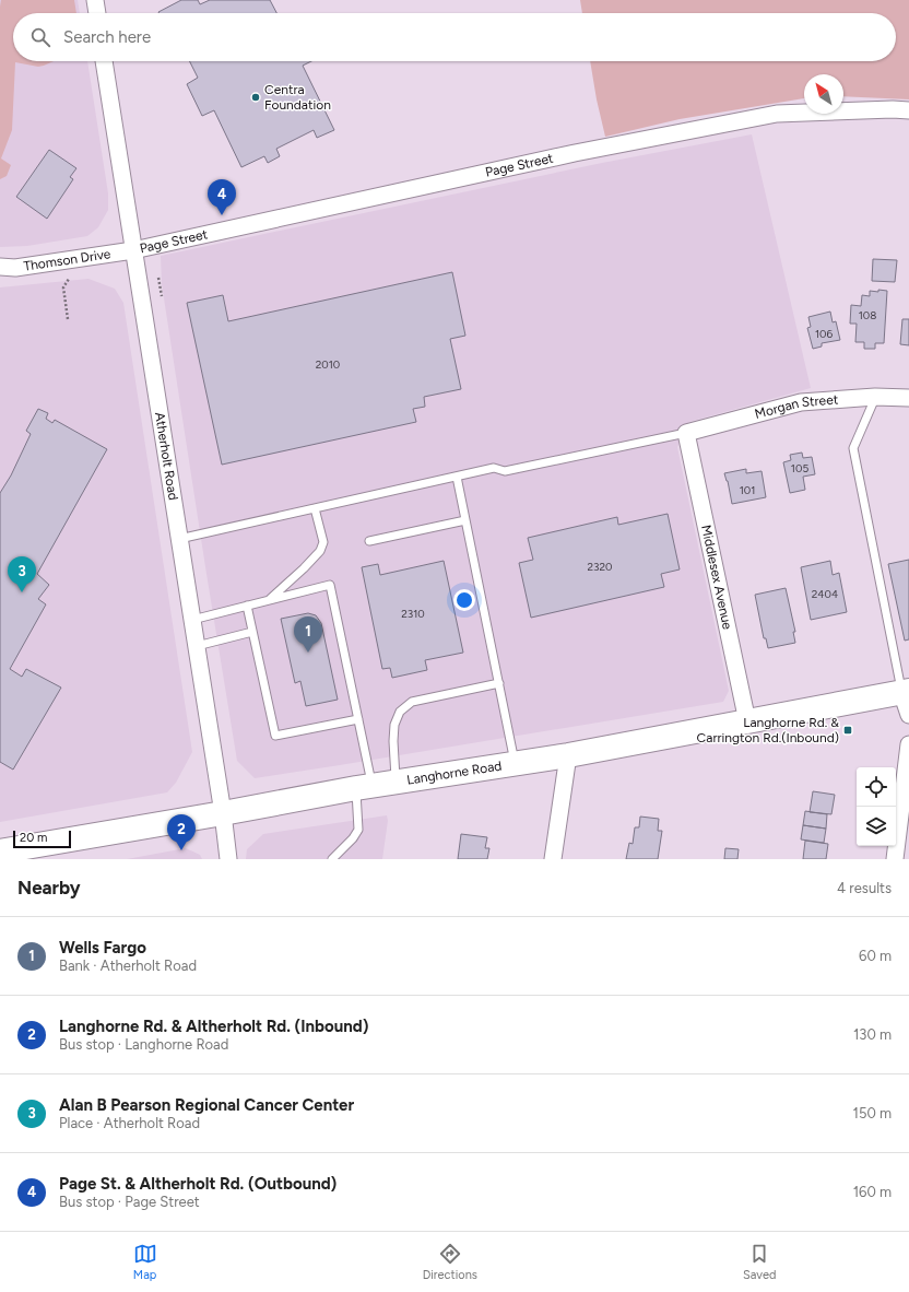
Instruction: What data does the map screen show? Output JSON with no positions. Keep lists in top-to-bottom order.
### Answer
{
  "streets": {
    "main road": ["Langhorne Road"],
    "street": [
      "Page Street",
      "Thomson Drive",
      "Morgan Street",
      "Atherholt Road",
      "Middlesex Avenue"
    ]
  },
  "crossings": [
    ["Page Street", "Thomson Drive"],
    ["Page Street", "Atherholt Road"],
    ["Thomson Drive", "Atherholt Road"],
    ["Morgan Street", "Middlesex Avenue"],
    ["Atherholt Road", "Langhorne Road"],
    ["Middlesex Avenue", "Langhorne Road"]
  ],
  "places": {
    "other": ["Centra Foundation"],
    "transit": ["Langhorne Rd. & Carrington Rd.(Inbound)"]
  },
  "house_numbers": [
    "108",
    "106",
    "2010",
    "105",
    "101",
    "2320",
    "2404",
    "2310"
  ],
  "scale_bar": "20 m",
  "north": "top left",
  "page": {
    "search": "Search here",
    "pins": [
      "4",
      "3",
      "1",
      "2"
    ],
    "scale": "20 m",
    "heading": ["Nearby", "4 results"],
    "list": [
      {
        "mark": "1",
        "name": "Wells Fargo",
        "note": "Bank · Atherholt Road",
        "value": "60 m"
      },
      {
        "mark": "2",
        "name": "Langhorne Rd. & Altherholt Rd. (Inbound)",
        "note": "Bus stop · Langhorne Road",
        "value": "130 m"
      },
      {
        "mark": "3",
        "name": "Alan B Pearson Regional Cancer Center",
        "note": "Place · Atherholt Road",
        "value": "150 m"
      },
      {
        "mark": "4",
        "name": "Page St. & Altherholt Rd. (Outbound)",
        "note": "Bus stop · Page Street",
        "value": "160 m"
      }
    ],
    "nav": ["Map", "Directions", "Saved"]
  }
}
